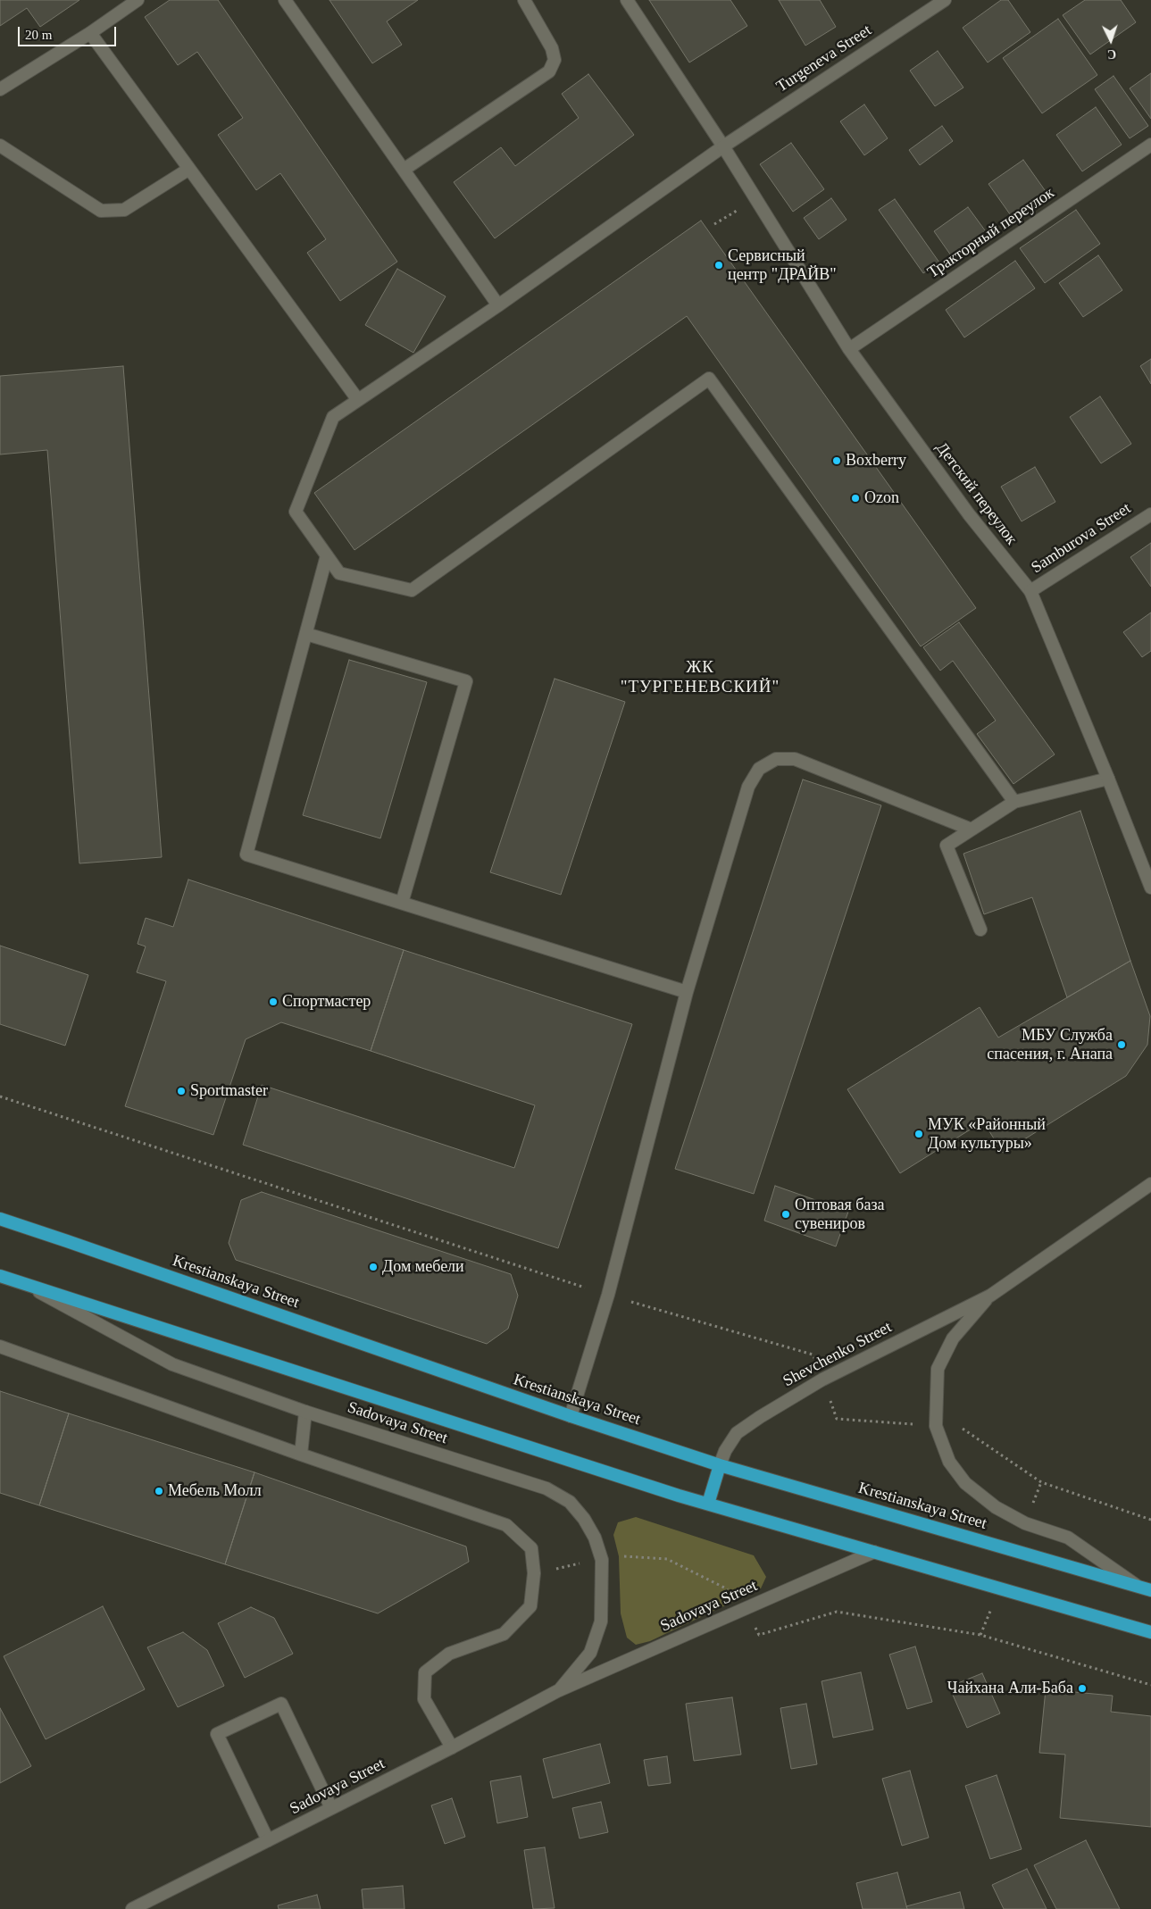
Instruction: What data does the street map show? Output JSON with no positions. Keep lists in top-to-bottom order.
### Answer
{
  "streets": {
    "main road": ["Krestianskaya Street"],
    "street": [
      "Turgeneva Street",
      "Тракторный переулок",
      "Детский переулок",
      "Samburova Street",
      "Shevchenko Street",
      "Sadovaya Street"
    ]
  },
  "crossings": [
    ["Turgeneva Street", "Детский переулок"],
    ["Тракторный переулок", "Детский переулок"],
    ["Детский переулок", "Samburova Street"],
    ["Krestianskaya Street", "Shevchenko Street"]
  ],
  "districts": ["ЖК \"ТУРГЕНЕВСКИЙ\""],
  "places": [
    "Сервисный центр \"ДРАЙВ\"",
    "Boxberry",
    "Ozon",
    "Спортмастер",
    "МБУ Служба спасения, г. Анапа",
    "Sportmaster",
    "МУК «Районный Дом культуры»",
    "Оптовая база сувениров",
    "Дом мебели",
    "Мебель Молл",
    "Чайхана Али-Баба"
  ],
  "scale_bar": "20 m",
  "north": "bottom"
}
